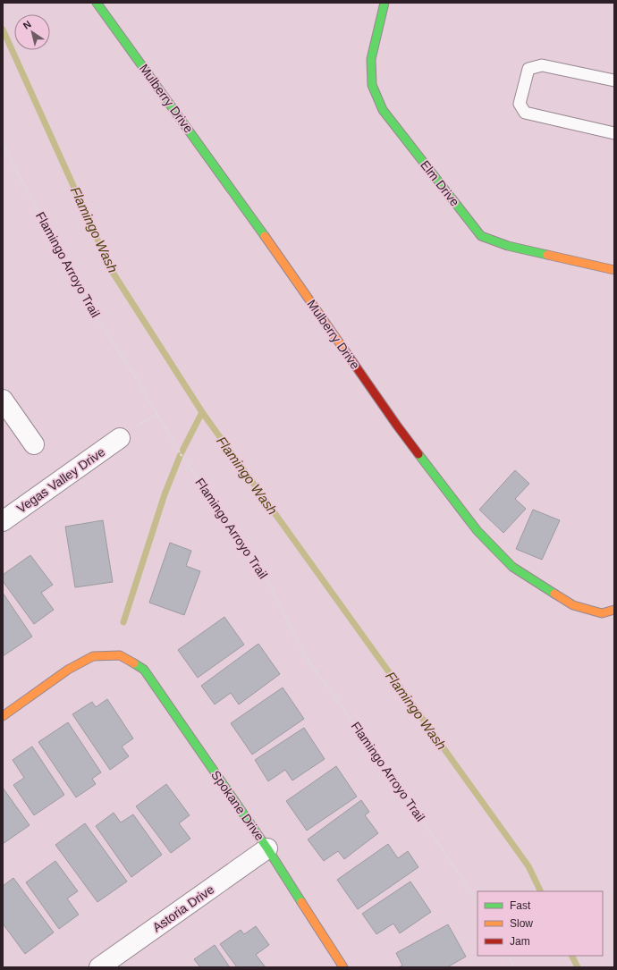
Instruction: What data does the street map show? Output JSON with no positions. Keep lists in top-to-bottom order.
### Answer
{
  "streets": {
    "street": [
      "Mulberry Drive",
      "Elm Drive",
      "Vegas Valley Drive",
      "Spokane Drive",
      "Astoria Drive"
    ],
    "path": ["Flamingo Arroyo Trail"]
  },
  "crossings": [
    ["Spokane Drive", "Astoria Drive"]
  ],
  "water": ["Flamingo Wash"],
  "legend": ["Fast", "Slow", "Jam"],
  "north": "top left"
}
